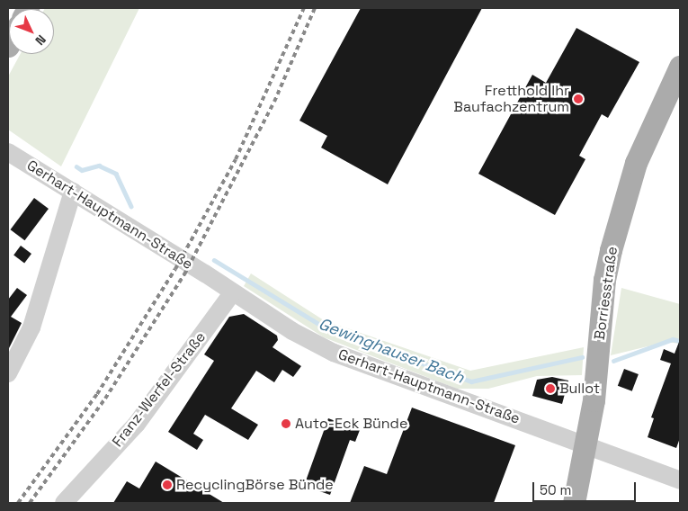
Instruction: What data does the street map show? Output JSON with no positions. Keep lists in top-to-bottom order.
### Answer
{
  "streets": {
    "main road": ["Borriesstraße"],
    "street": ["Gerhart-Hauptmann-Straße", "Franz-Werfel-Straße"]
  },
  "crossings": [
    ["Gerhart-Hauptmann-Straße", "Borriesstraße"],
    ["Gerhart-Hauptmann-Straße", "Franz-Werfel-Straße"]
  ],
  "water": ["Gewinghauser Bach"],
  "places": [
    "Fretthold Ihr Baufachzentrum",
    "Bullot",
    "Auto-Eck Bünde",
    "RecyclingBörse Bünde"
  ],
  "scale_bar": "50 m",
  "north": "bottom right"
}
